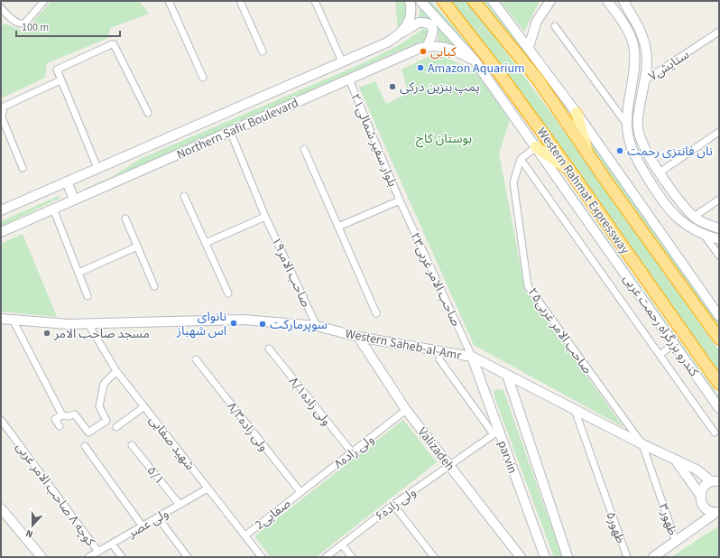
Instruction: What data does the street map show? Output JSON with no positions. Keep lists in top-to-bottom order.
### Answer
{
  "streets": {
    "highway": ["Western Rahmat Expressway"],
    "street": [
      "ستایش۷",
      "Northern Safir Boulevard",
      "بلوار سفیر شمالی۲۱",
      "صاحب الامر۱۹",
      "صاحب الامر غربی۲۳",
      "کندرو بزرگراه رحمت غربی",
      "صاحب الامر غربی۲۵",
      "Western Saheb-al-Amr",
      "ولی زاده۸/۱",
      "ولی زاده۸/۳",
      "شهید صفایی",
      "Valizadeh",
      "ولی زاده۸",
      "parvin",
      "۵/۱",
      "کوچه ۸ صاحب الامر غربی",
      "ولی زاده۶",
      "2صفایی",
      "ظهور۳",
      "ولی عصر",
      "ظهور۵"
    ]
  },
  "crossings": [
    ["Northern Safir Boulevard", "بلوار سفیر شمالی۲۱"],
    ["Northern Safir Boulevard", "صاحب الامر۱۹"],
    ["بلوار سفیر شمالی۲۱", "صاحب الامر غربی۲۳"],
    ["صاحب الامر۱۹", "Western Saheb-al-Amr"],
    ["صاحب الامر غربی۲۳", "Western Saheb-al-Amr"],
    ["صاحب الامر غربی۲۳", "parvin"],
    ["صاحب الامر غربی۲۵", "Western Saheb-al-Amr"],
    ["صاحب الامر غربی۲۵", "ظهور۳"],
    ["Western Saheb-al-Amr", "شهید صفایی"],
    ["Western Saheb-al-Amr", "Valizadeh"],
    ["Western Saheb-al-Amr", "parvin"],
    ["Western Saheb-al-Amr", "ظهور۵"],
    ["ولی زاده۸/۱", "ولی زاده۸"],
    ["ولی زاده۸/۳", "ولی زاده۸"],
    ["ولی زاده۸/۳", "2صفایی"],
    ["شهید صفایی", "2صفایی"],
    ["شهید صفایی", "ولی عصر"],
    ["Valizadeh", "ولی زاده۸"],
    ["Valizadeh", "ولی زاده۶"],
    ["ولی زاده۸", "2صفایی"],
    ["parvin", "ولی زاده۶"],
    ["۵/۱", "ولی عصر"],
    ["کوچه ۸ صاحب الامر غربی", "ولی عصر"]
  ],
  "parks": ["بوستان کاج"],
  "places": [
    "کبابی",
    "Amazon Aquarium",
    "پمپ بنزین درکی",
    "نان فانتزی رحمت",
    "نانوای اس شهباز",
    "سوپرمارکت",
    "مسجد صاحب الامر"
  ],
  "scale_bar": "100 m",
  "north": "bottom"
}
